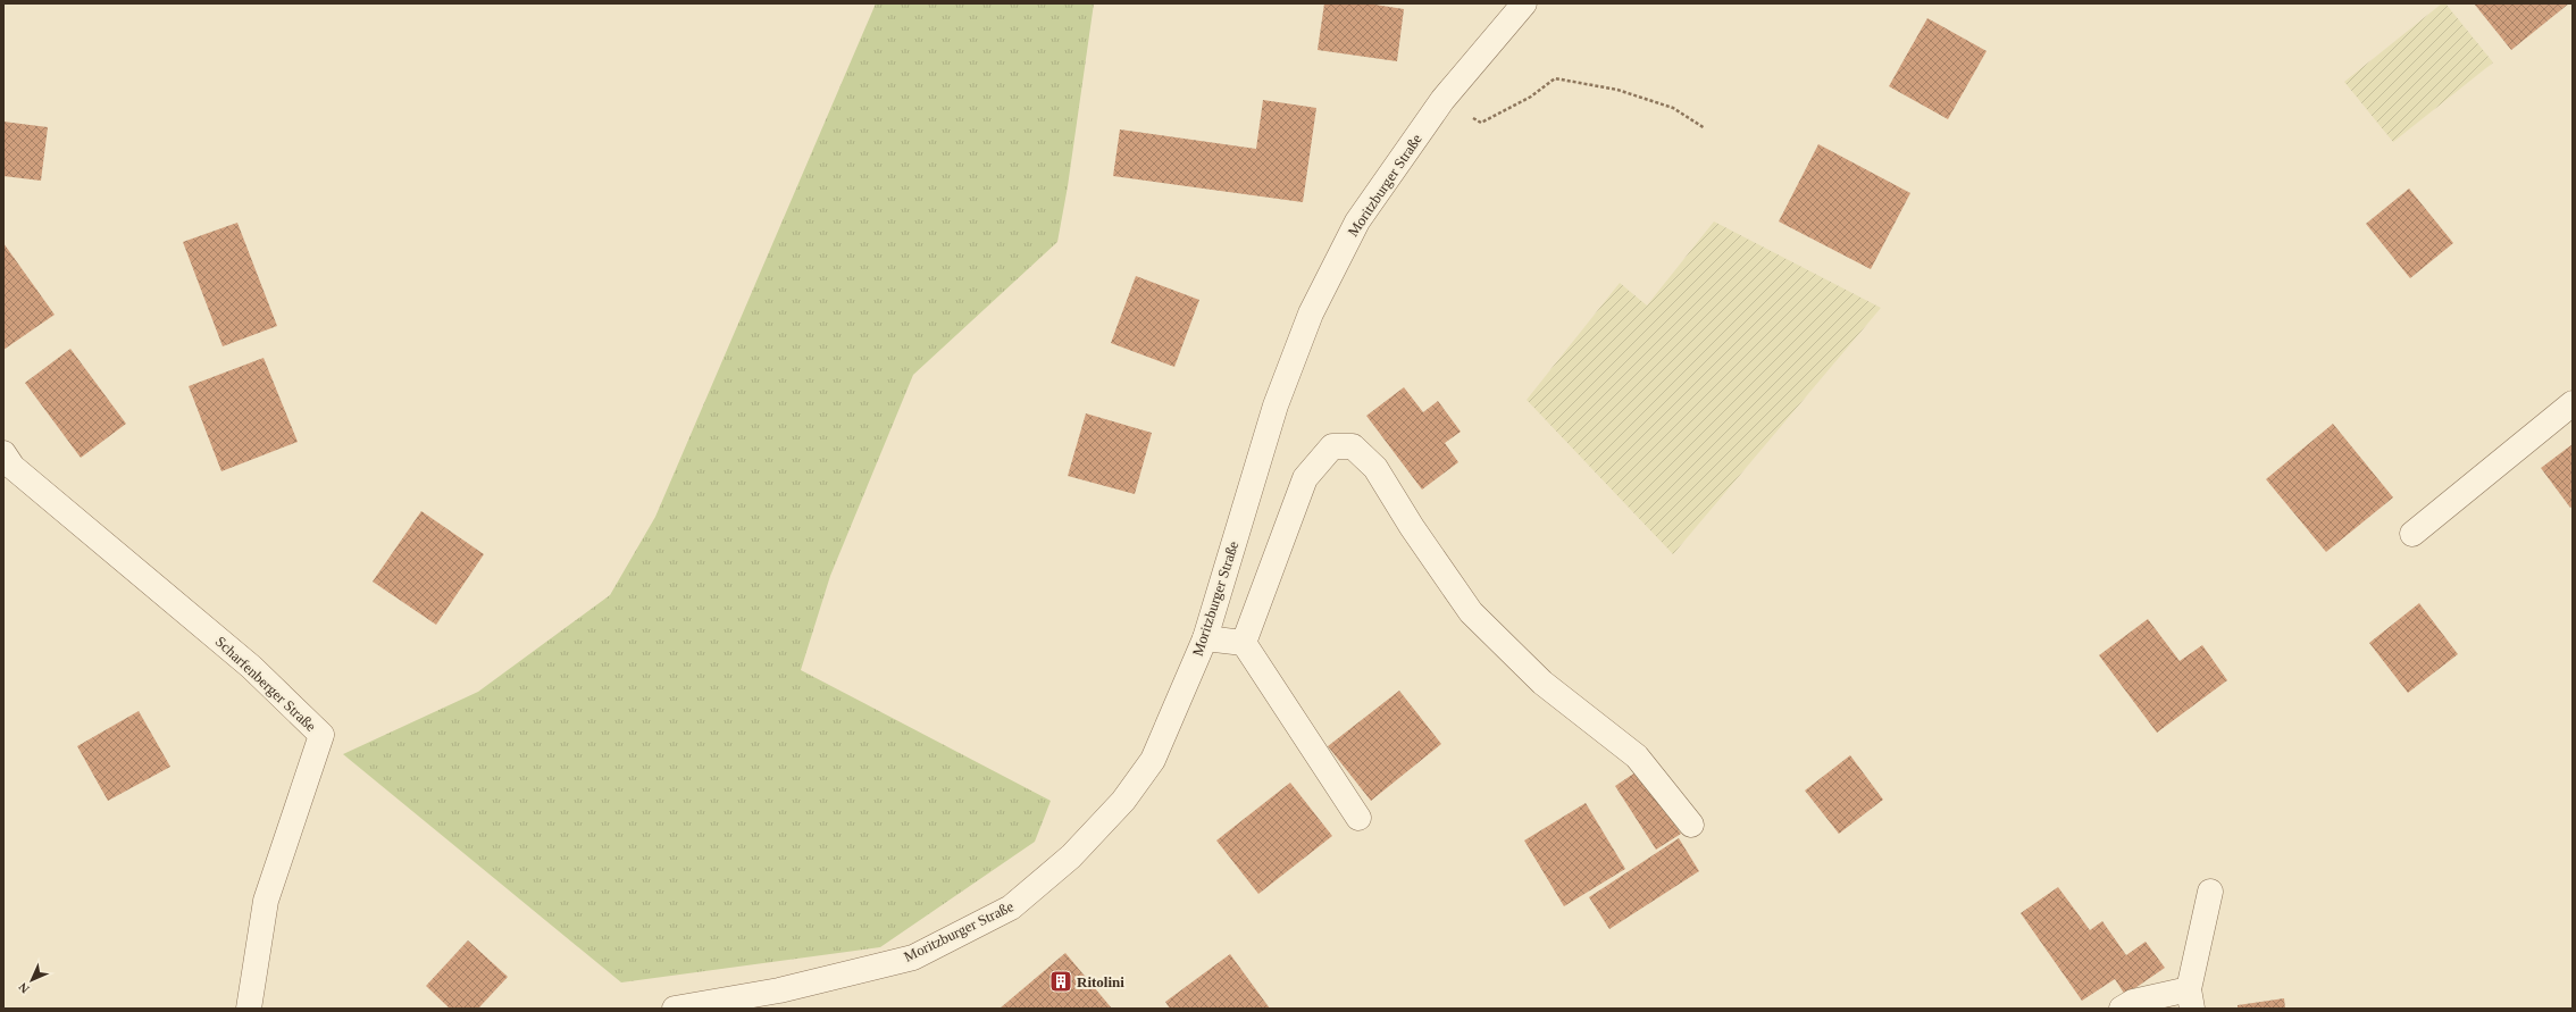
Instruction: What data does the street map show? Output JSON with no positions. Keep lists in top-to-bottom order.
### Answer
{
  "streets": {
    "street": ["Moritzburger Straße", "Scharfenberger Straße"]
  },
  "places": {
    "building": ["Ritolini"]
  },
  "north": "bottom left"
}
